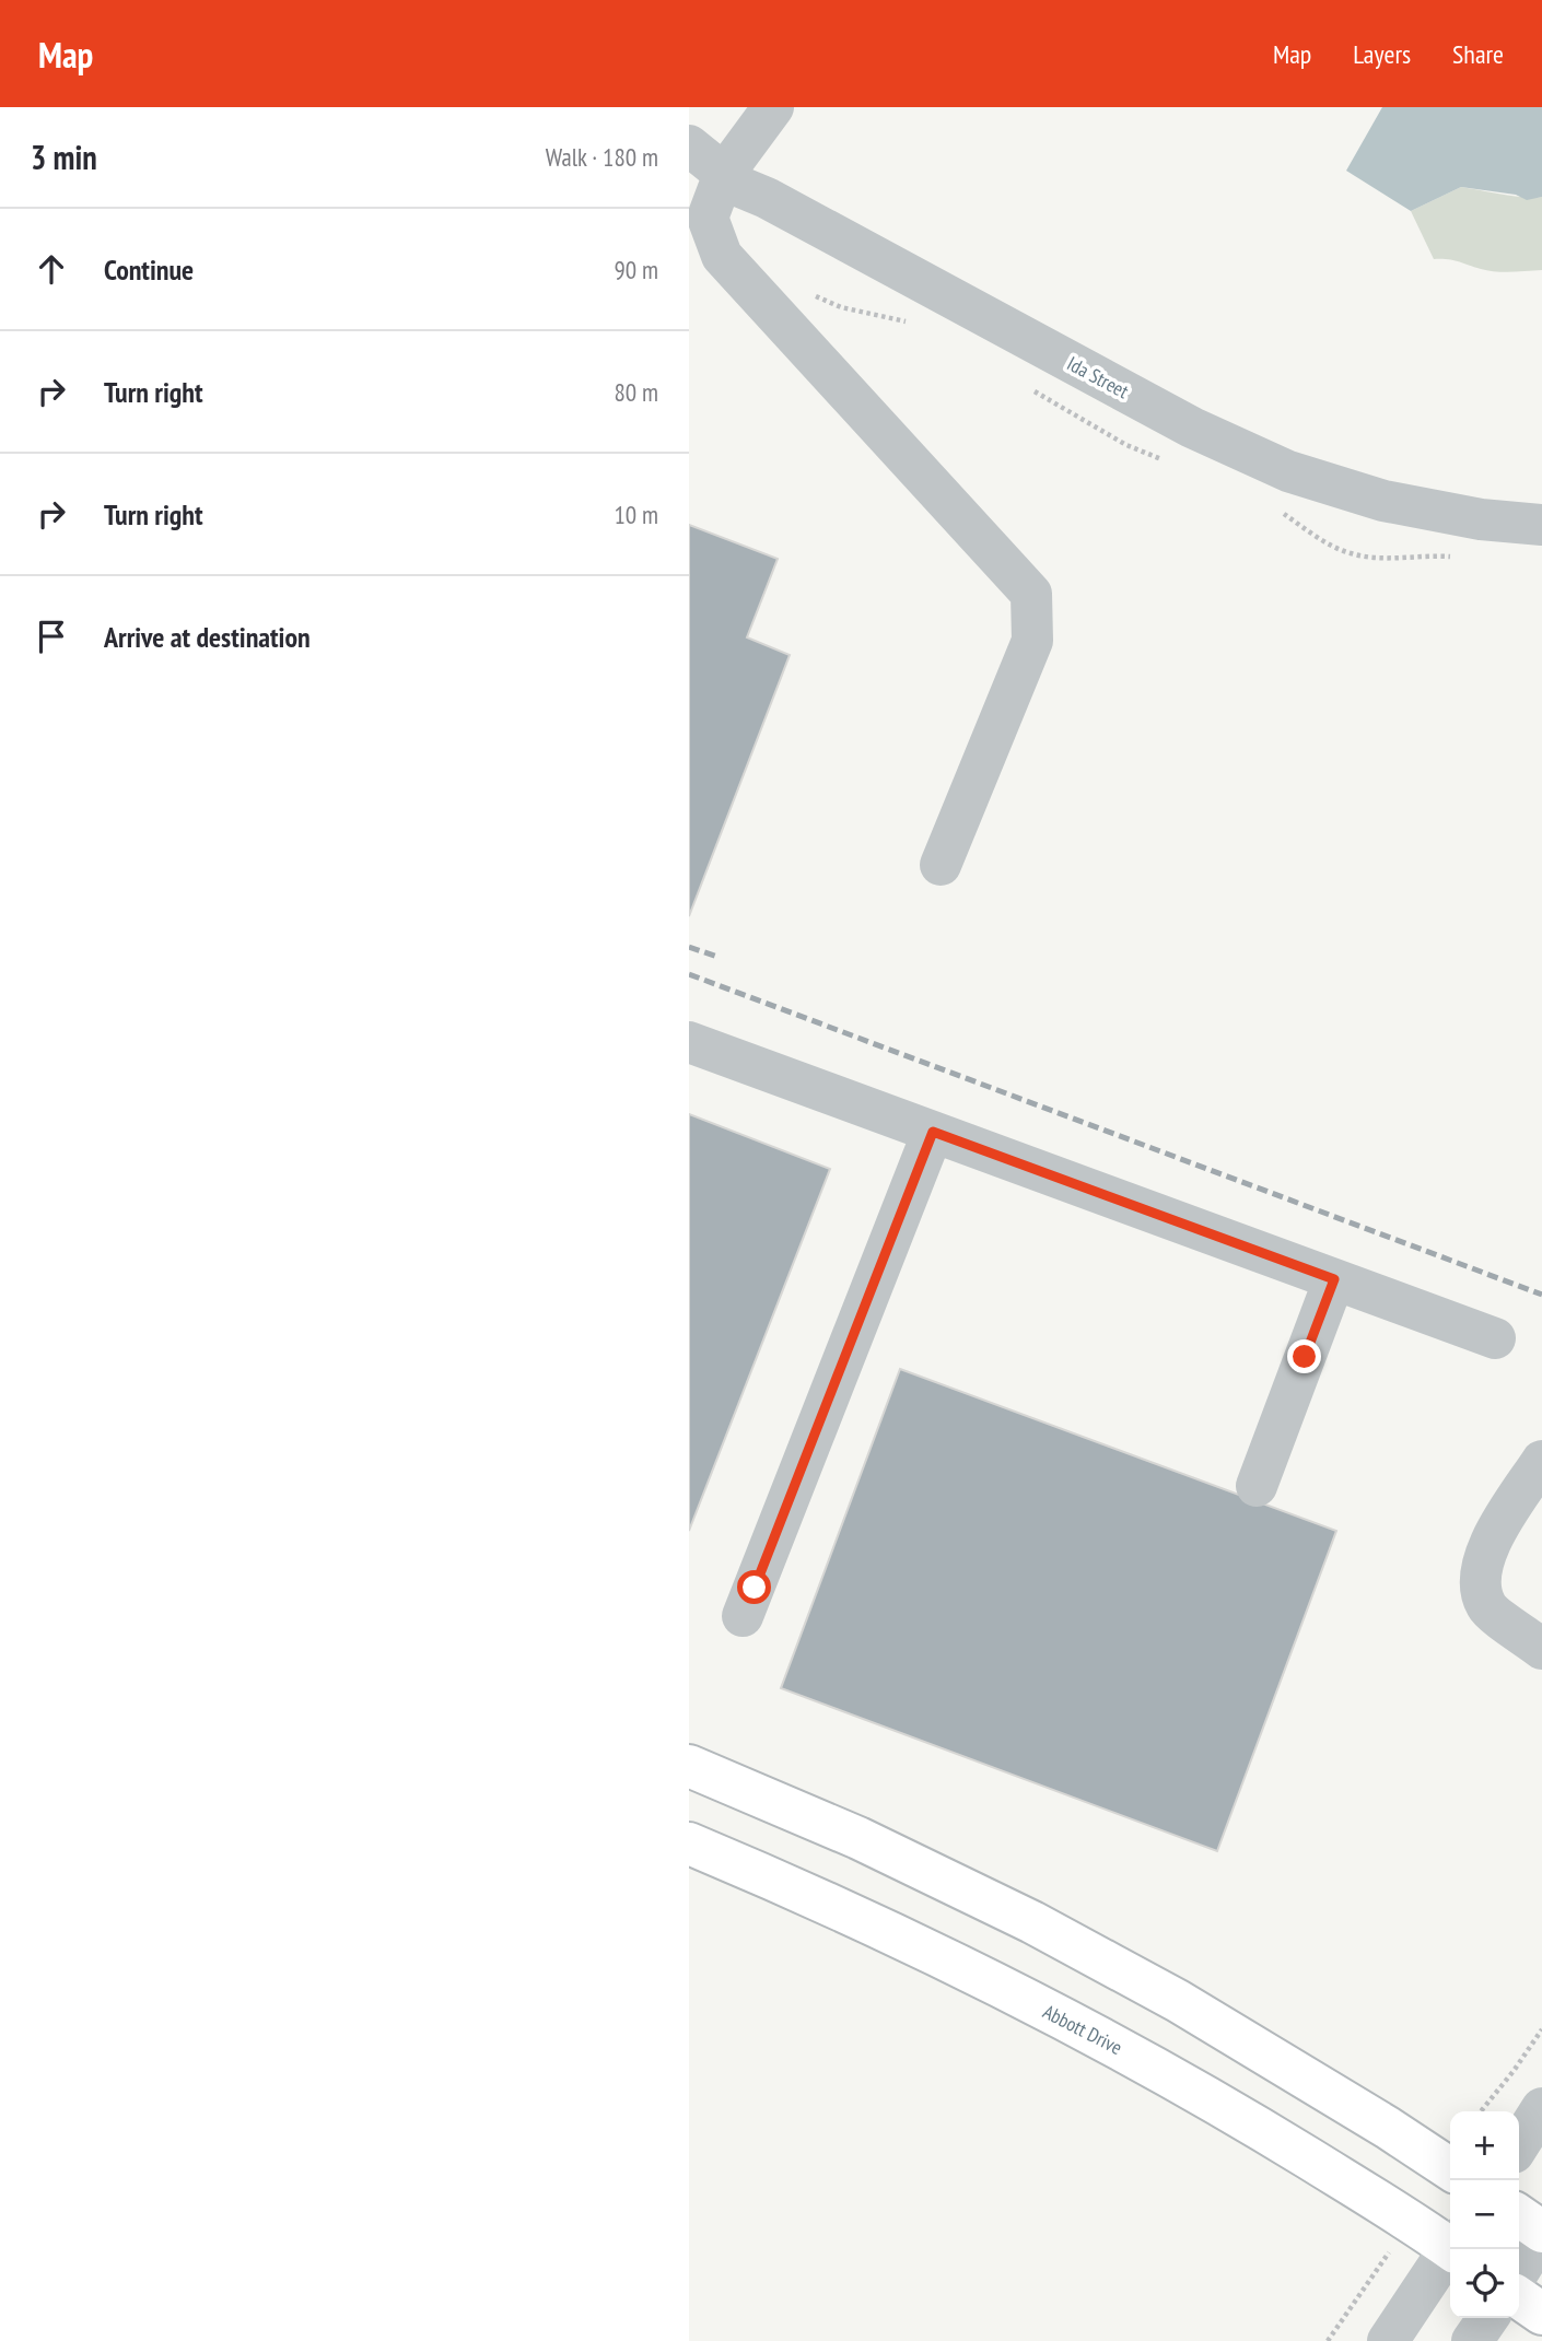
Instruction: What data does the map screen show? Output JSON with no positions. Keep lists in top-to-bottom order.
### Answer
{
  "streets": {
    "main road": ["Abbott Drive"],
    "street": ["Ida Street"]
  },
  "page": {
    "header": "Map",
    "nav": ["Map", "Layers", "Share"],
    "heading": ["3 min", "Walk · 180 m"],
    "list": [
      ["Continue", "90 m"],
      ["Turn right", "80 m"],
      ["Turn right", "10 m"],
      "Arrive at destination"
    ],
    "map_buttons": ["+", "−"]
  }
}
